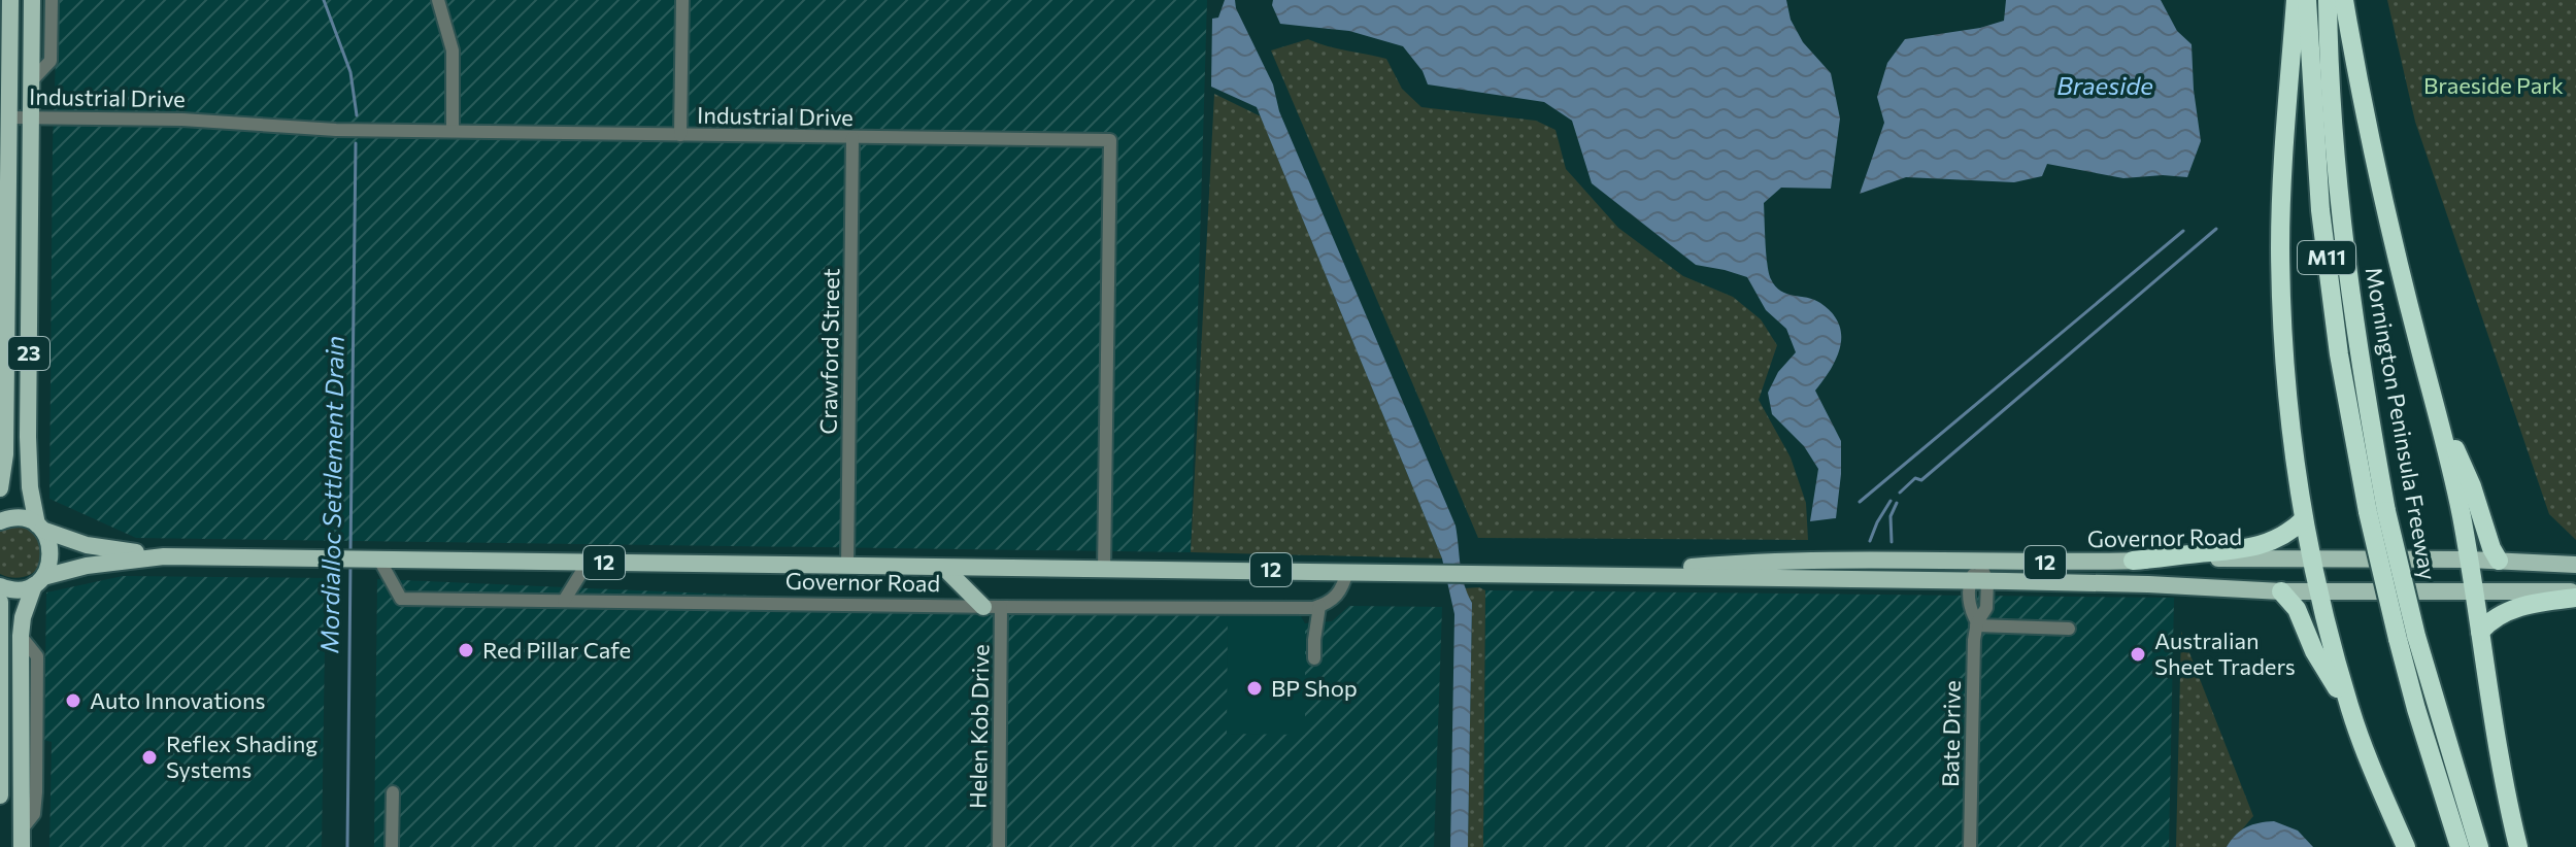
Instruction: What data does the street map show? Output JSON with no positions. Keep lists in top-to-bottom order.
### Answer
{
  "streets": {
    "highway": ["M11", "Mornington Peninsula Freeway"],
    "main road": ["23", "Governor Road", "12"],
    "street": [
      "Industrial Drive",
      "Crawford Street",
      "Helen Kob Drive",
      "Bate Drive"
    ]
  },
  "crossings": [
    ["Industrial Drive", "Crawford Street"],
    ["Industrial Drive", "23"],
    ["Industrial Drive", "Governor Road"],
    ["Crawford Street", "Governor Road"],
    ["23", "Governor Road"],
    ["Governor Road", "Helen Kob Drive"],
    ["Governor Road", "Bate Drive"]
  ],
  "water": ["Braeside", "Mordialloc Settlement Drain"],
  "parks": ["Braeside Park"],
  "places": [
    "Red Pillar Cafe",
    "Australian Sheet Traders",
    "BP Shop",
    "Auto Innovations",
    "Reflex Shading Systems"
  ]
}
